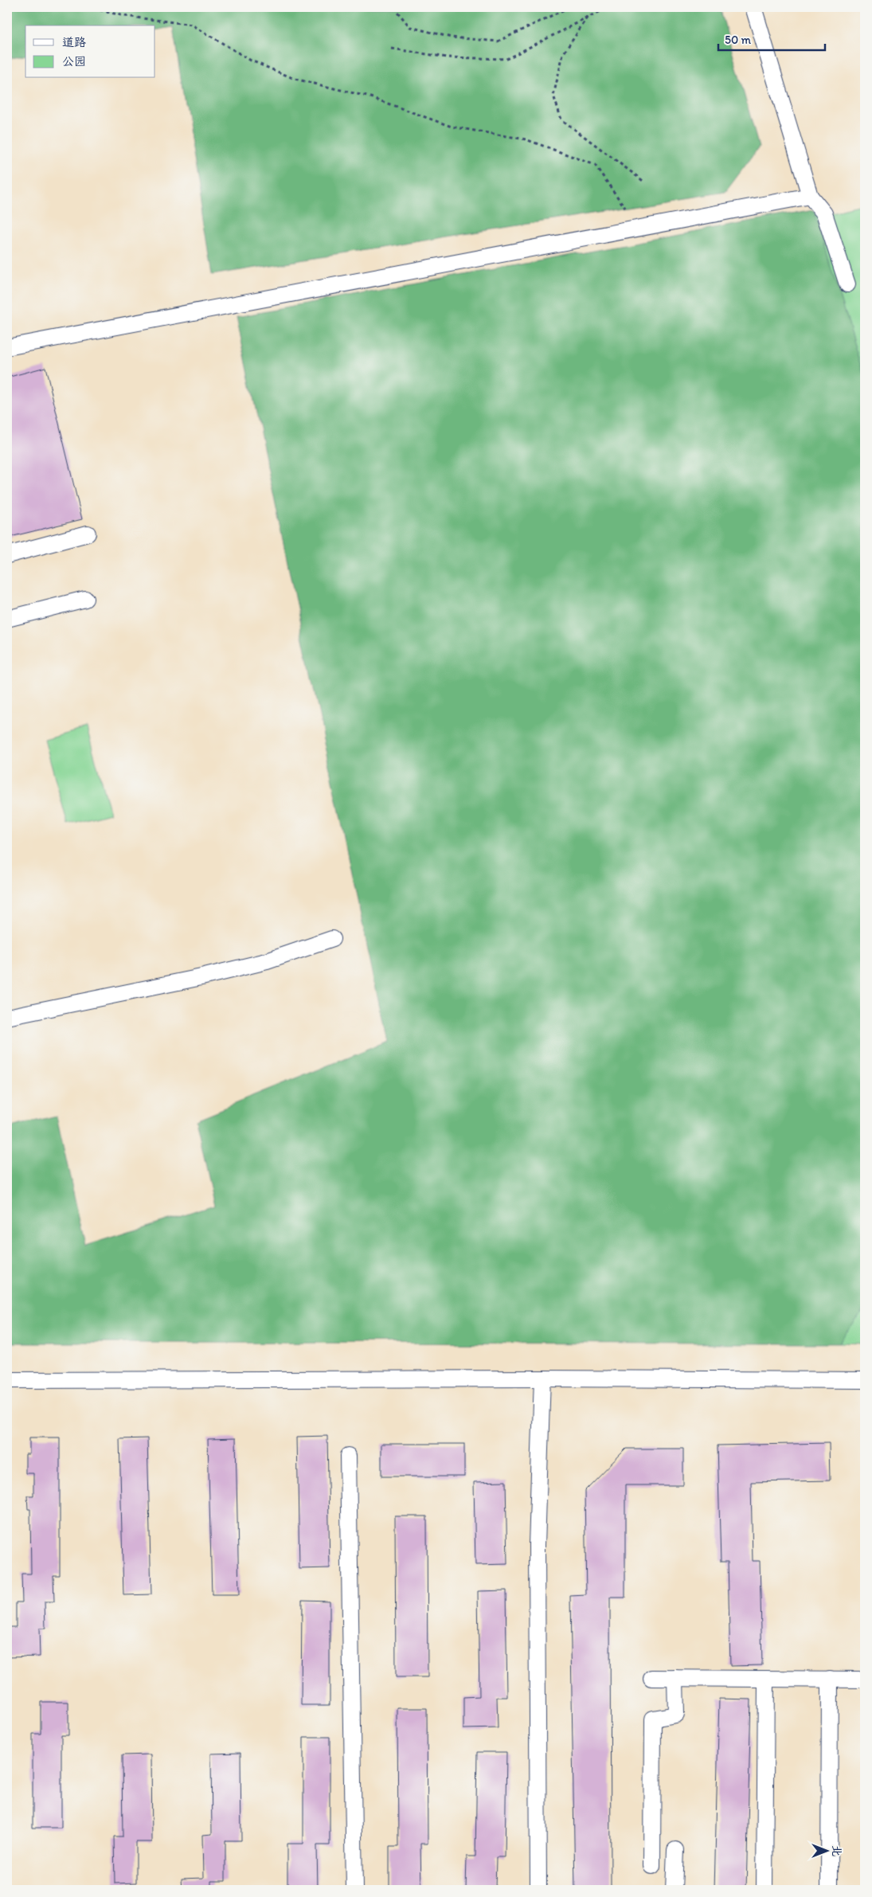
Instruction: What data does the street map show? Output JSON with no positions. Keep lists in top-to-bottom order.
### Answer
{
  "legend": ["道路", "公园"],
  "scale_bar": "50 m",
  "north": "right"
}
